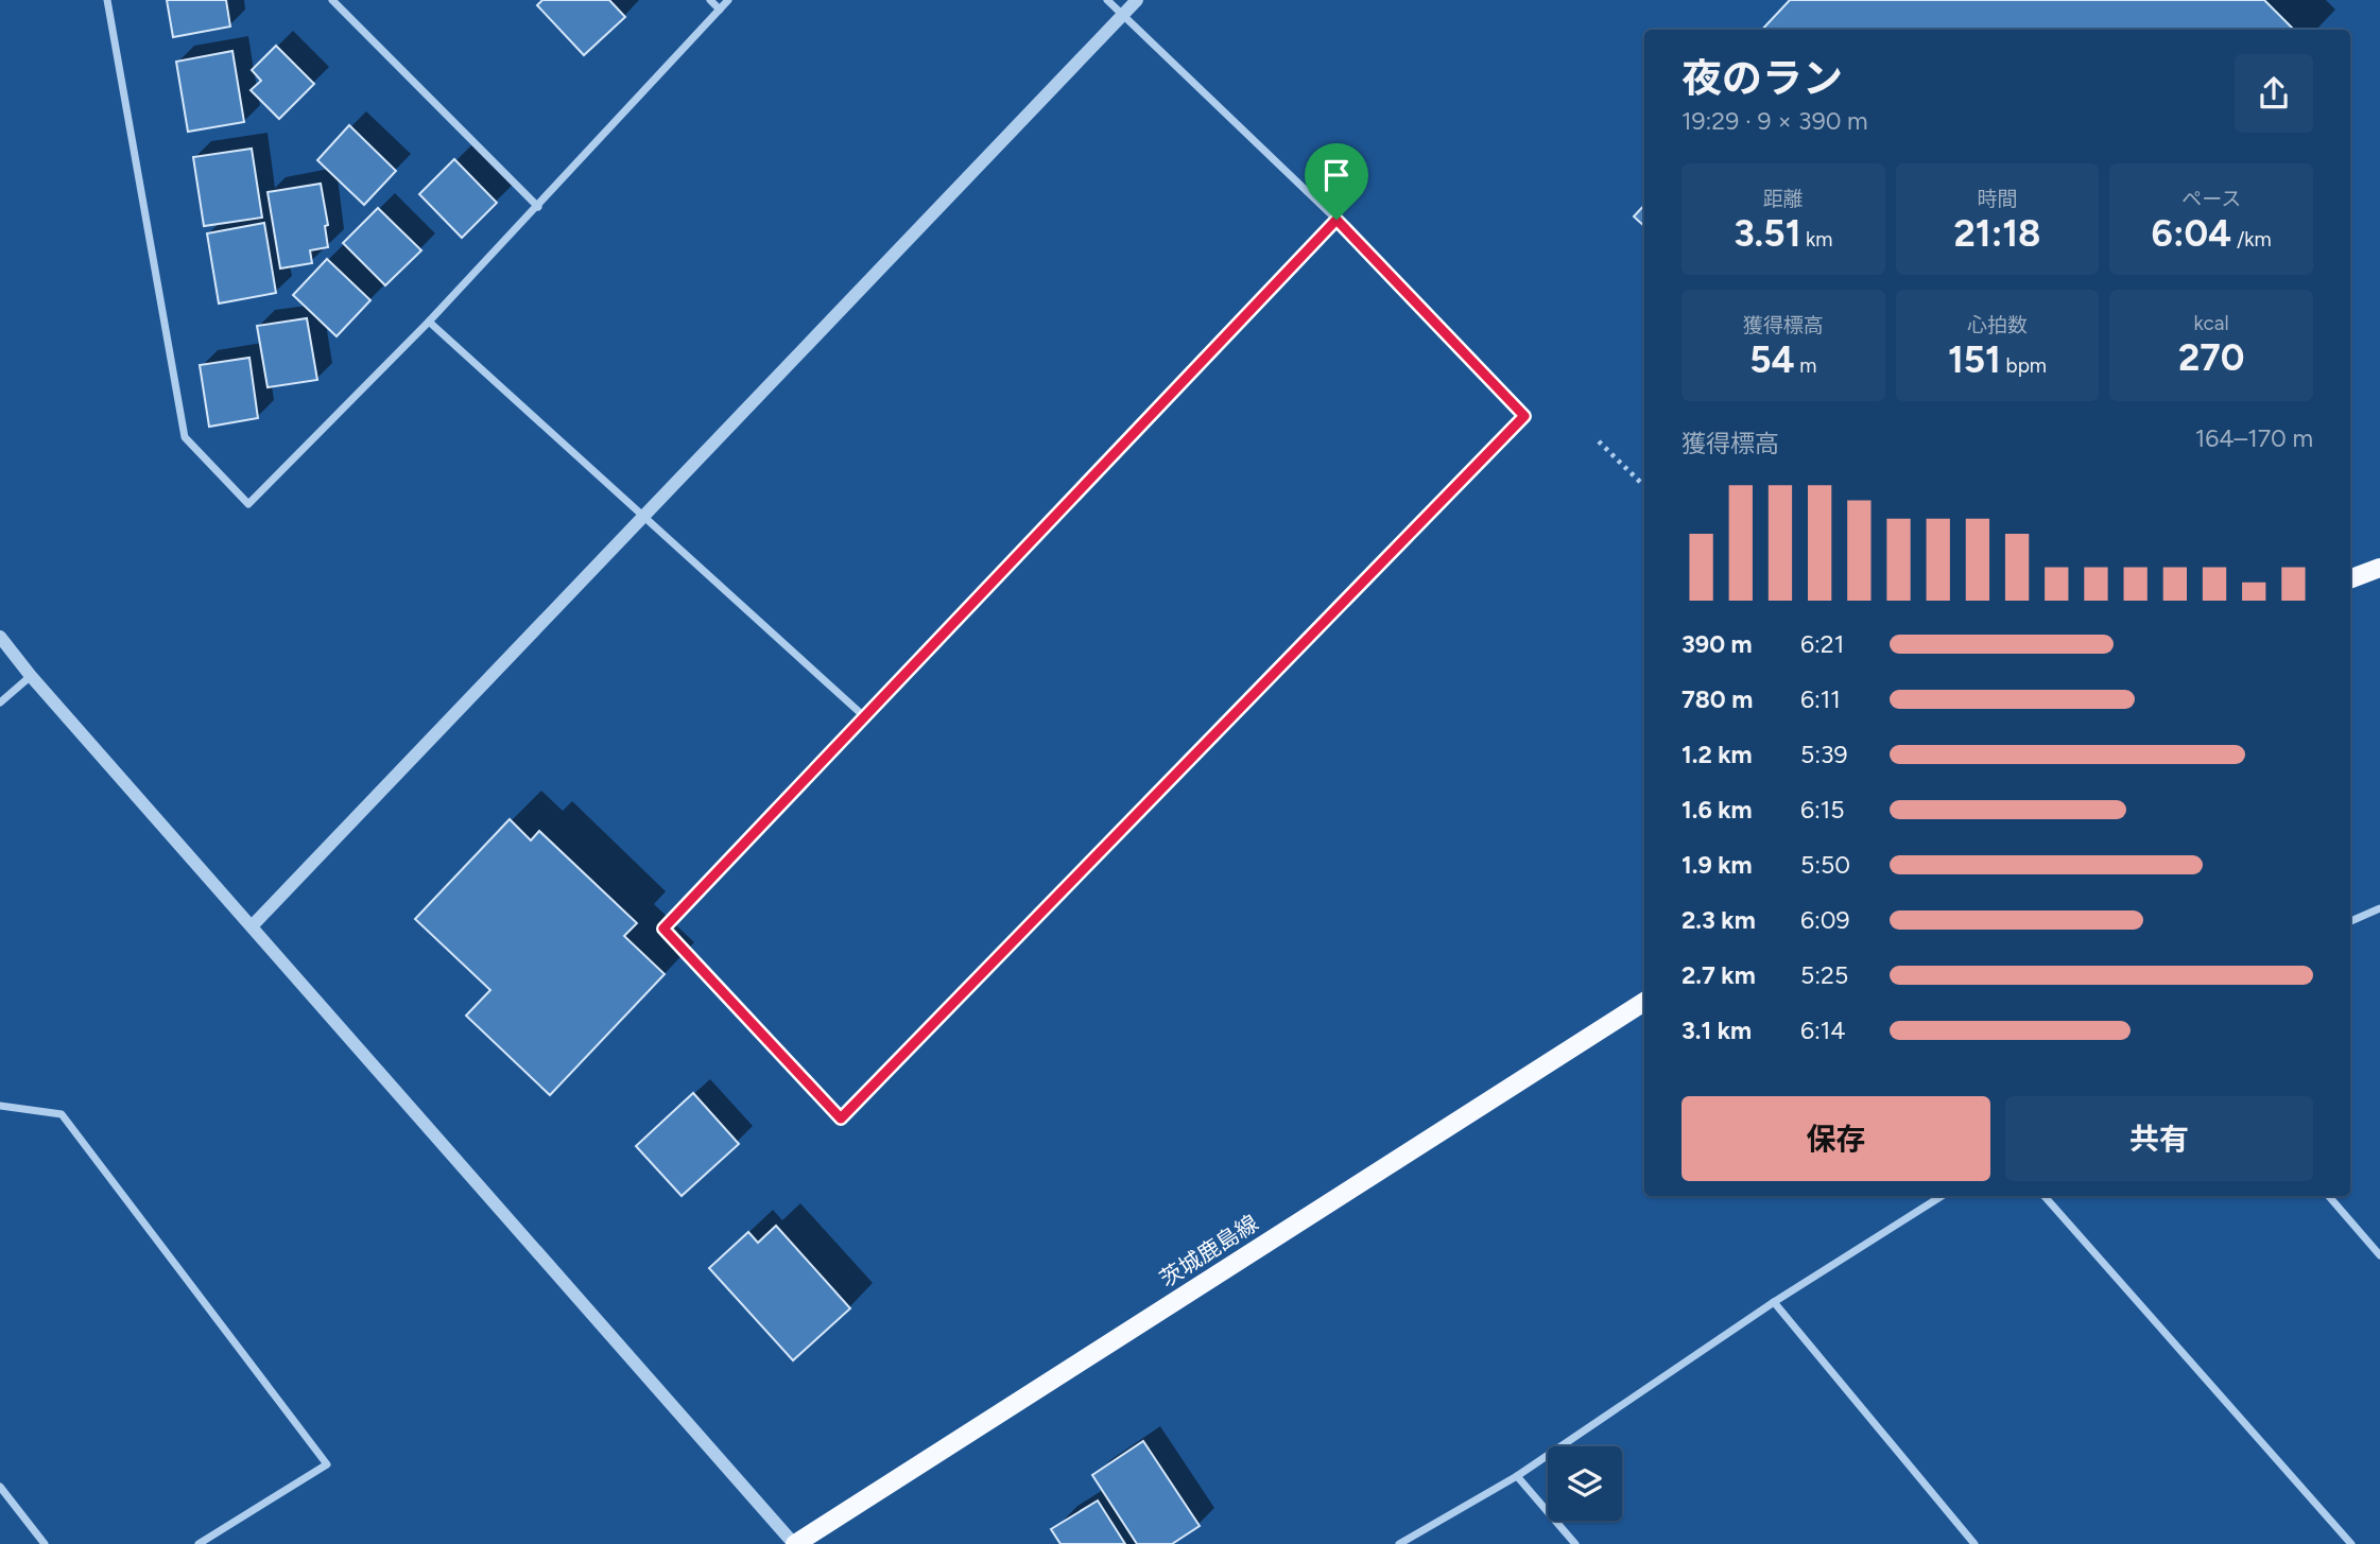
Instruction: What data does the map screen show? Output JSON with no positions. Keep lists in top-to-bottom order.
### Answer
{
  "streets": {
    "main road": ["茨城鹿島線"]
  },
  "page": {
    "heading": ["夜のラン", "19:29 · 9 × 390 m"],
    "stats": [
      ["距離", "3.51 km"],
      ["時間", "21:18"],
      ["ペース", "6:04 /km"],
      ["獲得標高", "54 m"],
      ["心拍数", "151 bpm"],
      ["kcal", "270"]
    ],
    "chart": ["獲得標高", "164–170 m"],
    "list": [
      {
        "name": "390 m",
        "note": "6:21"
      },
      {
        "name": "780 m",
        "note": "6:11"
      },
      {
        "name": "1.2 km",
        "note": "5:39"
      },
      {
        "name": "1.6 km",
        "note": "6:15"
      },
      {
        "name": "1.9 km",
        "note": "5:50"
      },
      {
        "name": "2.3 km",
        "note": "6:09"
      },
      {
        "name": "2.7 km",
        "note": "5:25"
      },
      {
        "name": "3.1 km",
        "note": "6:14"
      }
    ],
    "buttons": ["保存", "共有"]
  }
}
